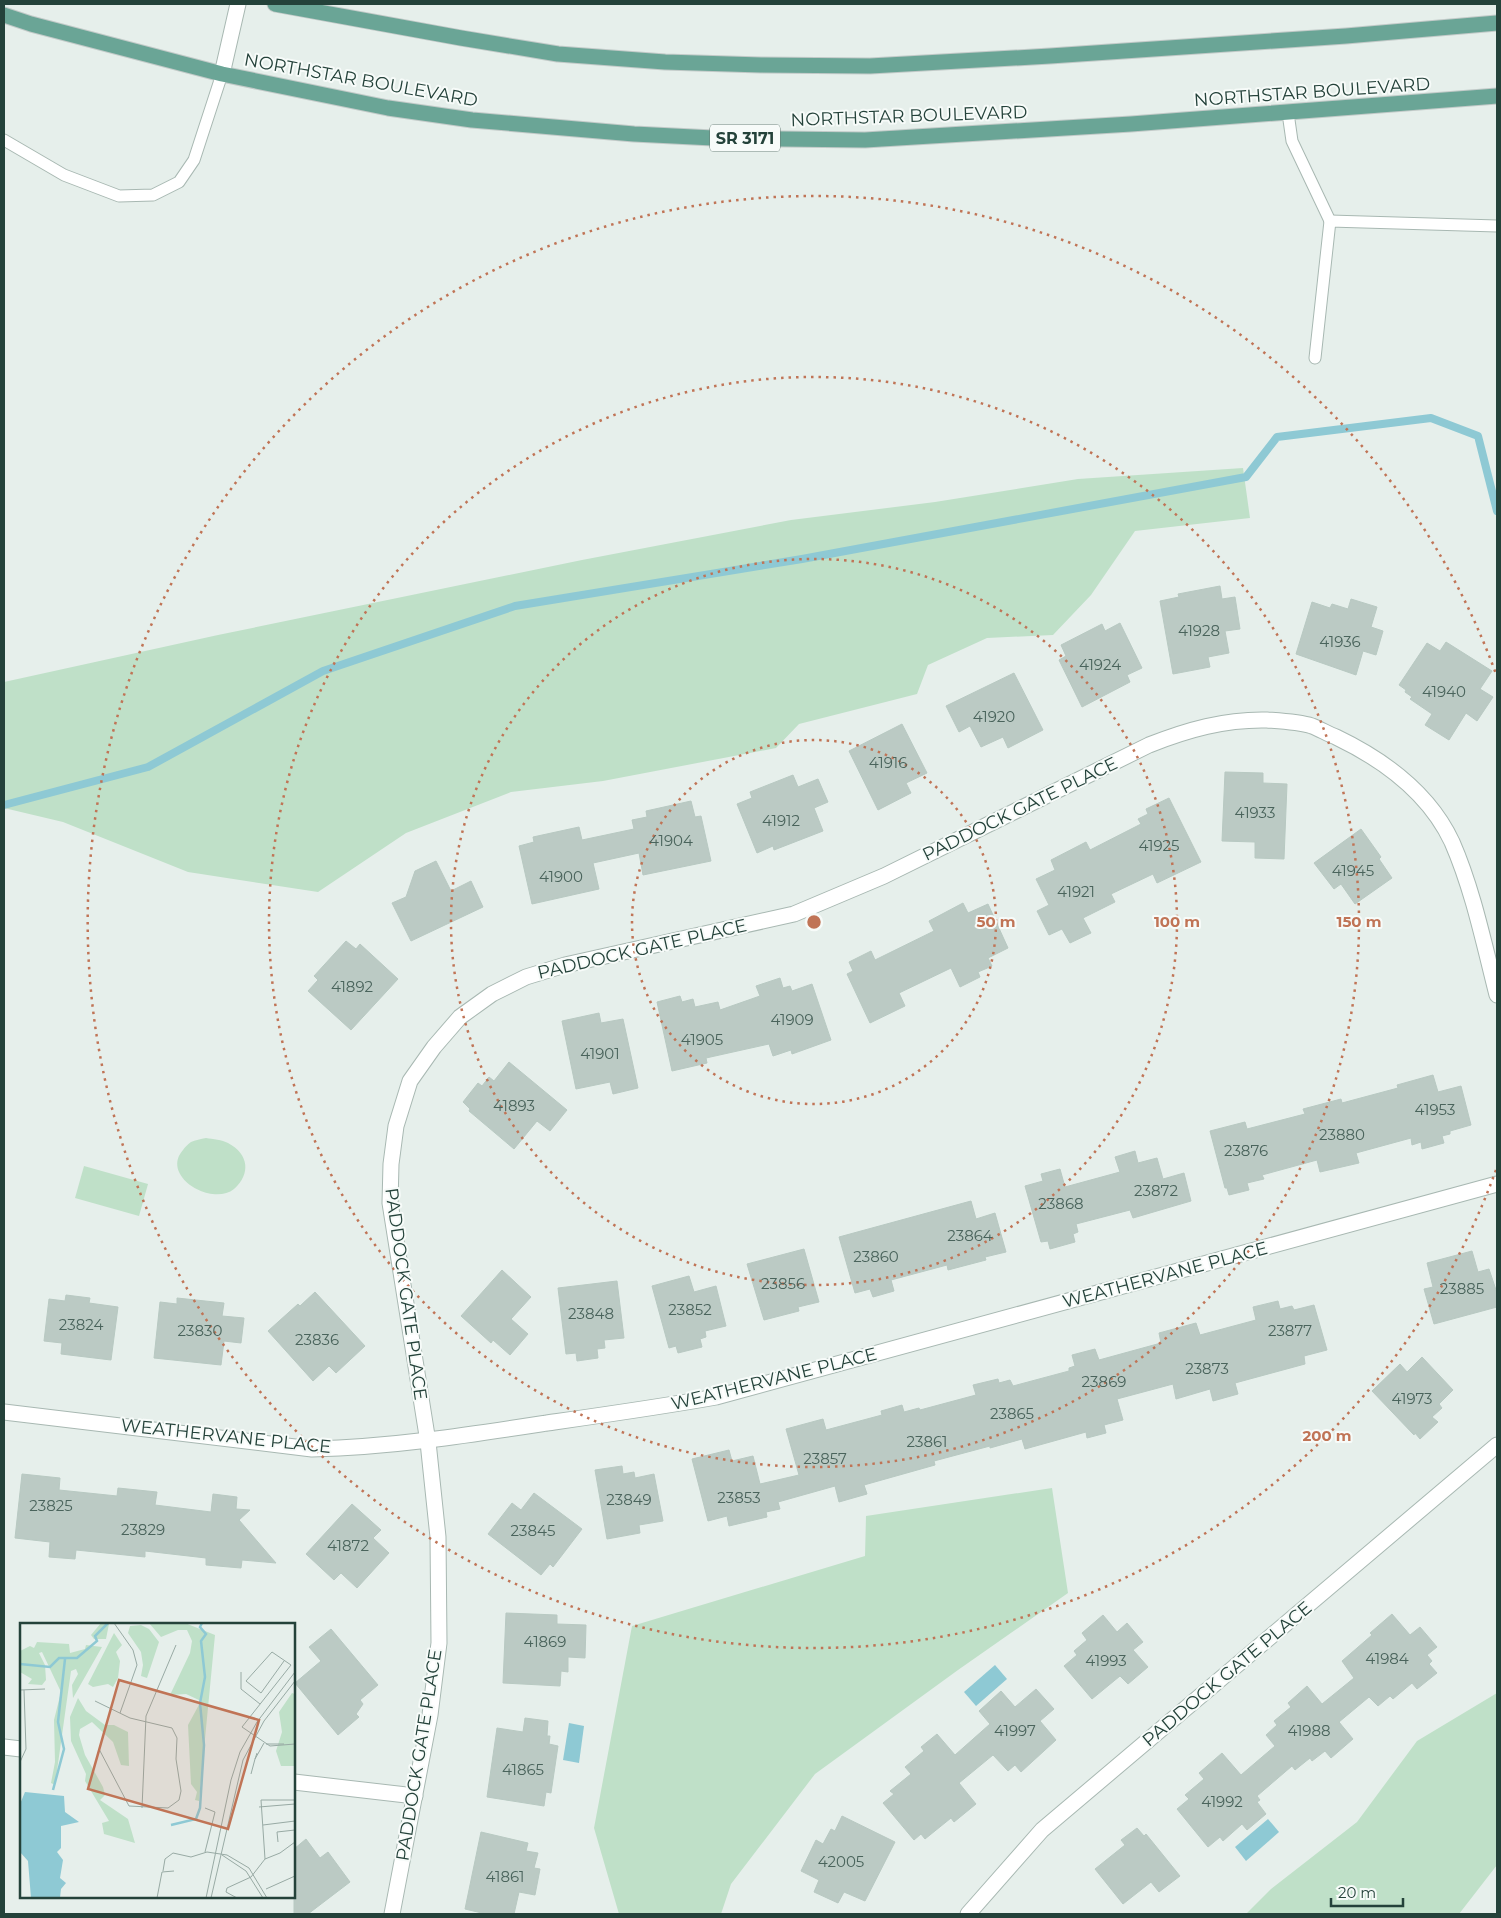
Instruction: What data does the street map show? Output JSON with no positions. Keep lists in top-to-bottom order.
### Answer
{
  "streets": {
    "main road": ["NORTHSTAR BOULEVARD", "SR 3171"],
    "street": ["PADDOCK GATE PLACE", "WEATHERVANE PLACE"]
  },
  "crossings": [
    ["PADDOCK GATE PLACE", "WEATHERVANE PLACE"]
  ],
  "house_numbers": [
    "41928",
    "41936",
    "41924",
    "41940",
    "41920",
    "41916",
    "41933",
    "41912",
    "41904",
    "41925",
    "41945",
    "41900",
    "41921",
    "41892",
    "41909",
    "41905",
    "41901",
    "41893",
    "41953",
    "23880",
    "23876",
    "23872",
    "23868",
    "23864",
    "23860",
    "23856",
    "23885",
    "23852",
    "23848",
    "23824",
    "23830",
    "23877",
    "23836",
    "23873",
    "23869",
    "41973",
    "23865",
    "23861",
    "23857",
    "23853",
    "23849",
    "23825",
    "23829",
    "23845",
    "41872",
    "41869",
    "41984",
    "41993",
    "41997",
    "41988",
    "41865",
    "41992",
    "42005",
    "41861"
  ],
  "scale_bar": "20 m",
  "rings": [
    "50 m",
    "100 m",
    "150 m",
    "200 m"
  ]
}
